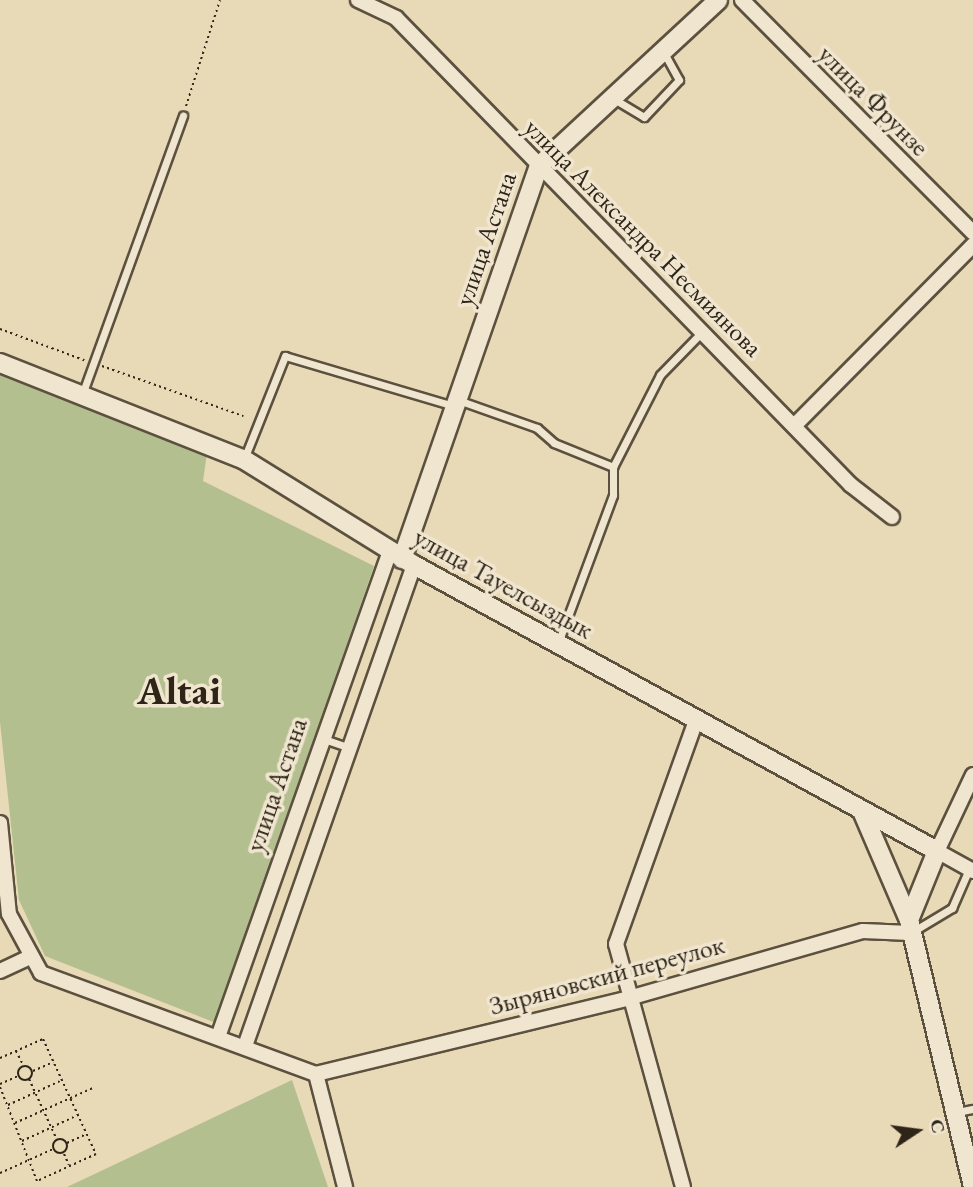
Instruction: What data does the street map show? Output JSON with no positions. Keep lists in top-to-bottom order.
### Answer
{
  "streets": {
    "street": [
      "улица Фрунзе",
      "улица Александра Несмиянова",
      "улица Астана",
      "улица Тауелсыздык",
      "Зыряновский переулок"
    ]
  },
  "crossings": [
    ["улица Александра Несмиянова", "улица Астана"],
    ["улица Астана", "улица Тауелсыздык"]
  ],
  "districts": ["Altai"],
  "north": "right"
}
